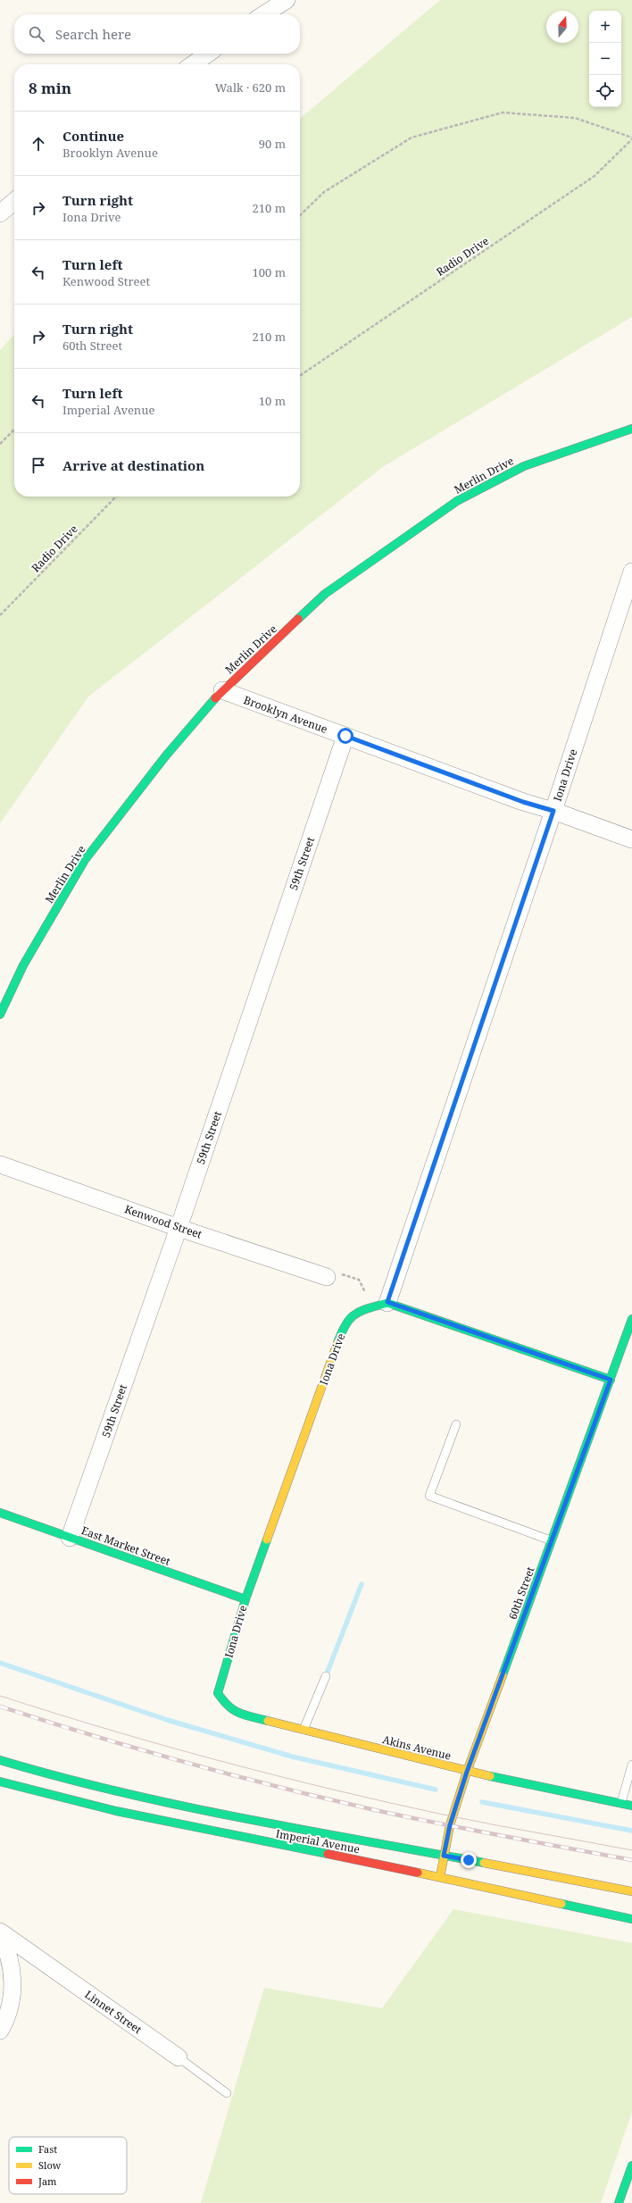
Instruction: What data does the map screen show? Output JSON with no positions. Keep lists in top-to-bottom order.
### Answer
{
  "streets": {
    "main road": [
      "Merlin Drive",
      "Iona Drive",
      "East Market Street",
      "60th Street",
      "Akins Avenue",
      "Imperial Avenue"
    ],
    "street": [
      "Brooklyn Avenue",
      "59th Street",
      "Kenwood Street",
      "Linnet Street"
    ],
    "path": ["Radio Drive"]
  },
  "crossings": [
    ["Merlin Drive", "Brooklyn Avenue"],
    ["Brooklyn Avenue", "Iona Drive"],
    ["Brooklyn Avenue", "59th Street"],
    ["Iona Drive", "East Market Street"],
    ["Iona Drive", "Akins Avenue"],
    ["59th Street", "Kenwood Street"],
    ["59th Street", "East Market Street"],
    ["60th Street", "Akins Avenue"],
    ["60th Street", "Imperial Avenue"]
  ],
  "legend": ["Fast", "Slow", "Jam"],
  "north": "top",
  "page": {
    "map_buttons": ["+", "−"],
    "search": "Search here",
    "heading": ["8 min", "Walk · 620 m"],
    "list": [
      ["Continue", "Brooklyn Avenue", "90 m"],
      ["Turn right", "Iona Drive", "210 m"],
      ["Turn left", "Kenwood Street", "100 m"],
      ["Turn right", "60th Street", "210 m"],
      ["Turn left", "Imperial Avenue", "10 m"],
      "Arrive at destination"
    ]
  }
}
